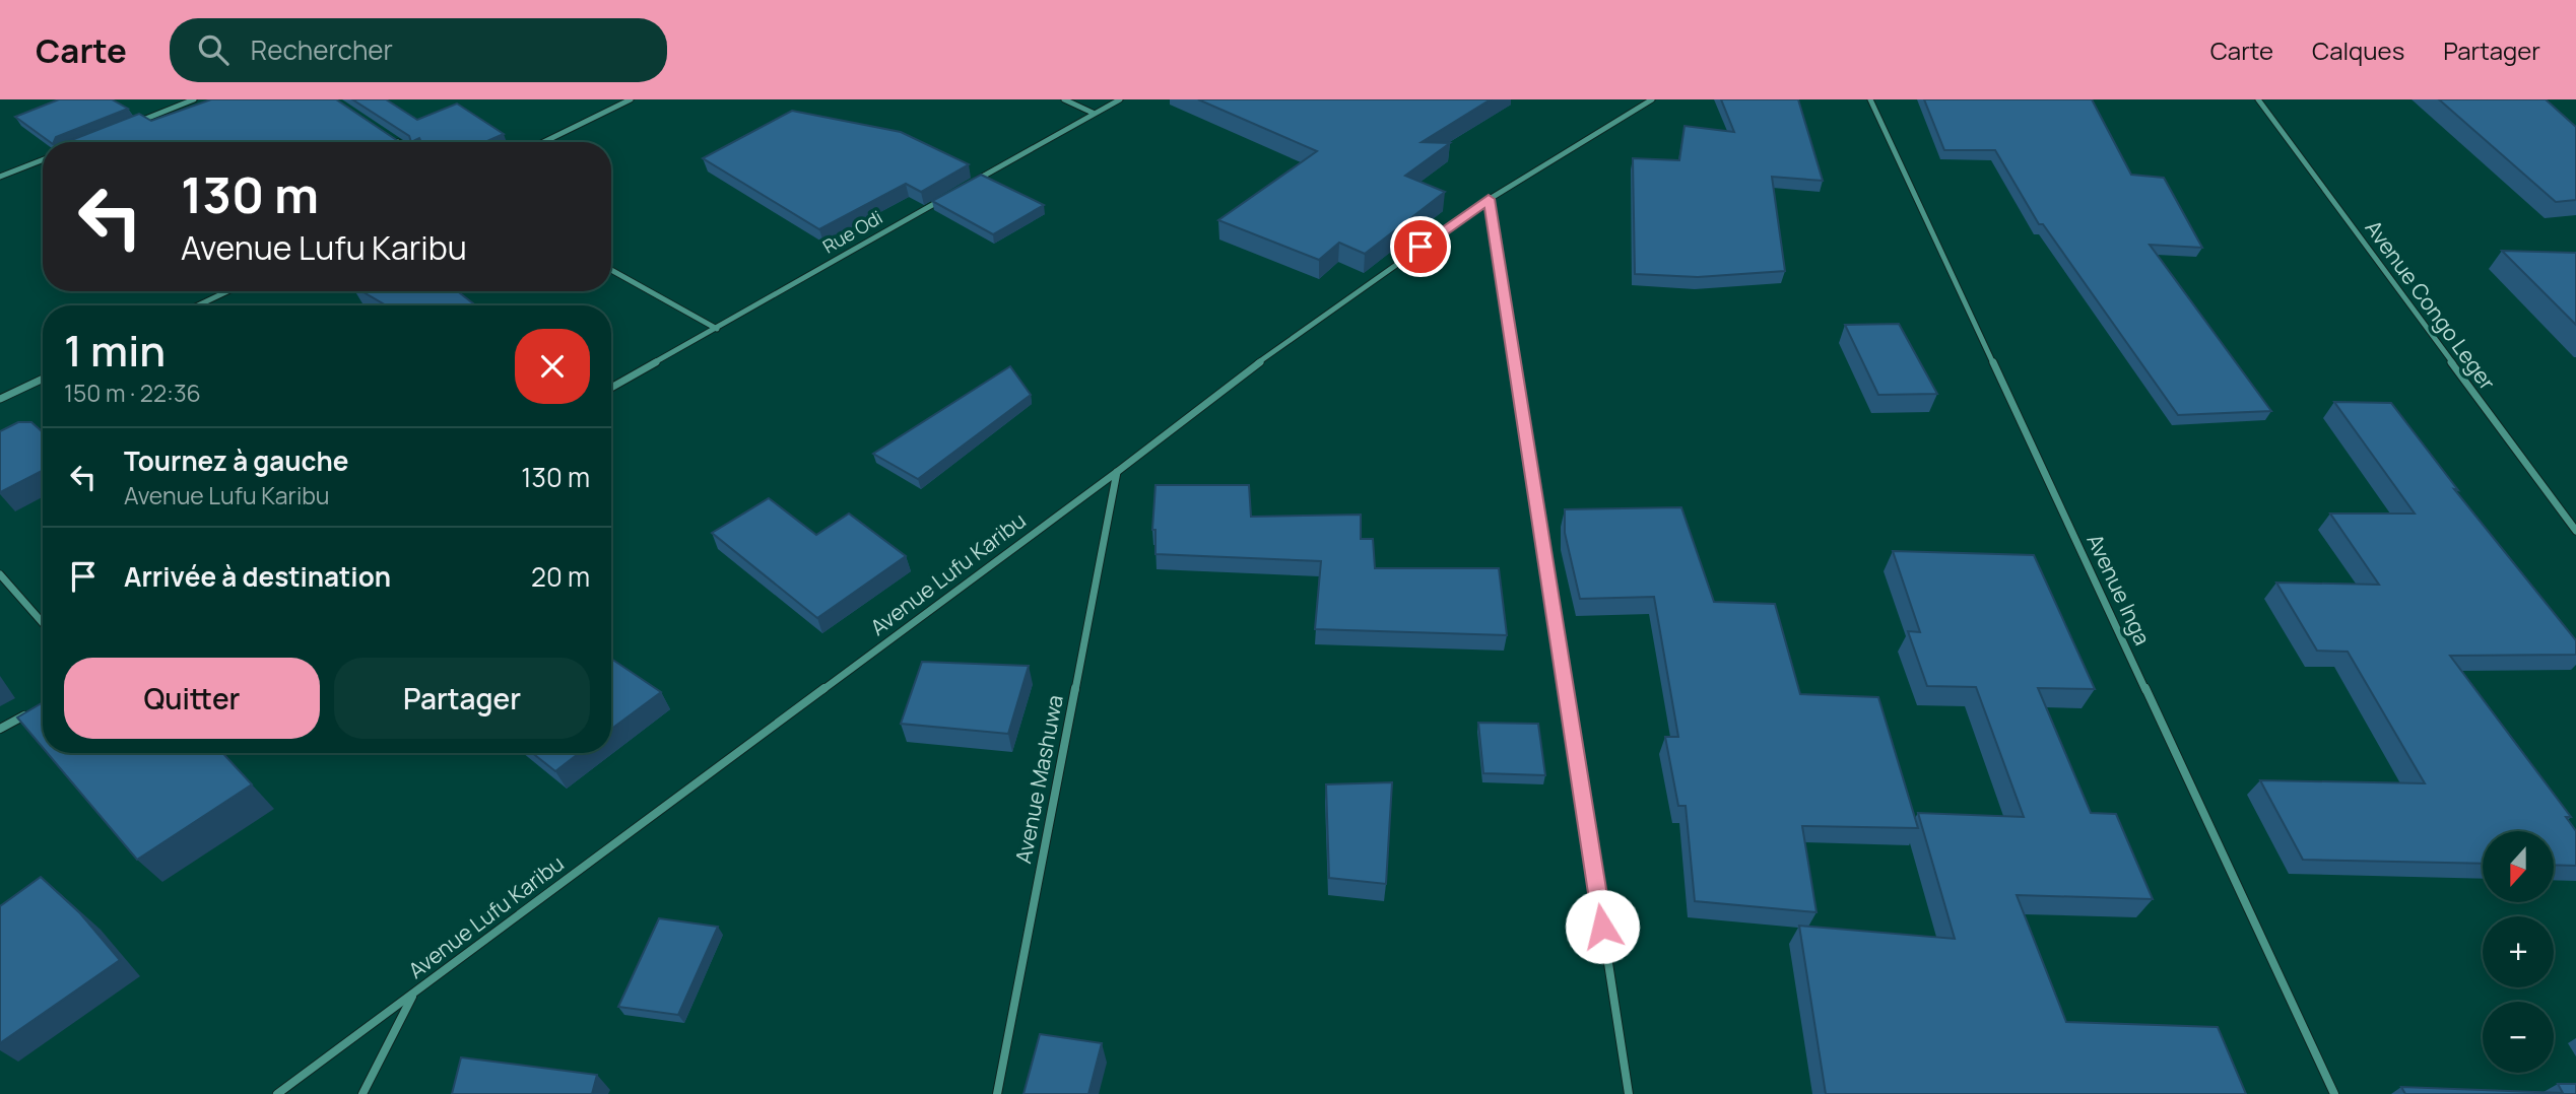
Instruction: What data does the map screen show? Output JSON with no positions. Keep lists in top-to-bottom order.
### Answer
{
  "streets": {
    "street": [
      "Rue Odi",
      "Avenue Congo Leger",
      "Avenue Lufu Karibu",
      "Avenue Inga",
      "Avenue Mashuwa"
    ]
  },
  "crossings": [
    ["Avenue Lufu Karibu", "Avenue Mashuwa"]
  ],
  "north": "bottom",
  "page": {
    "header": "Carte",
    "search": "Rechercher",
    "nav": ["Carte", "Calques", "Partager"],
    "turn": ["130 m", "Avenue Lufu Karibu"],
    "heading": ["1 min", "150 m · 22:36"],
    "list": [
      {
        "name": "Tournez à gauche",
        "note": "Avenue Lufu Karibu",
        "value": "130 m"
      },
      {
        "name": "Arrivée à destination",
        "value": "20 m"
      }
    ],
    "buttons": ["Quitter", "Partager"],
    "map_buttons": ["+", "−"]
  }
}
